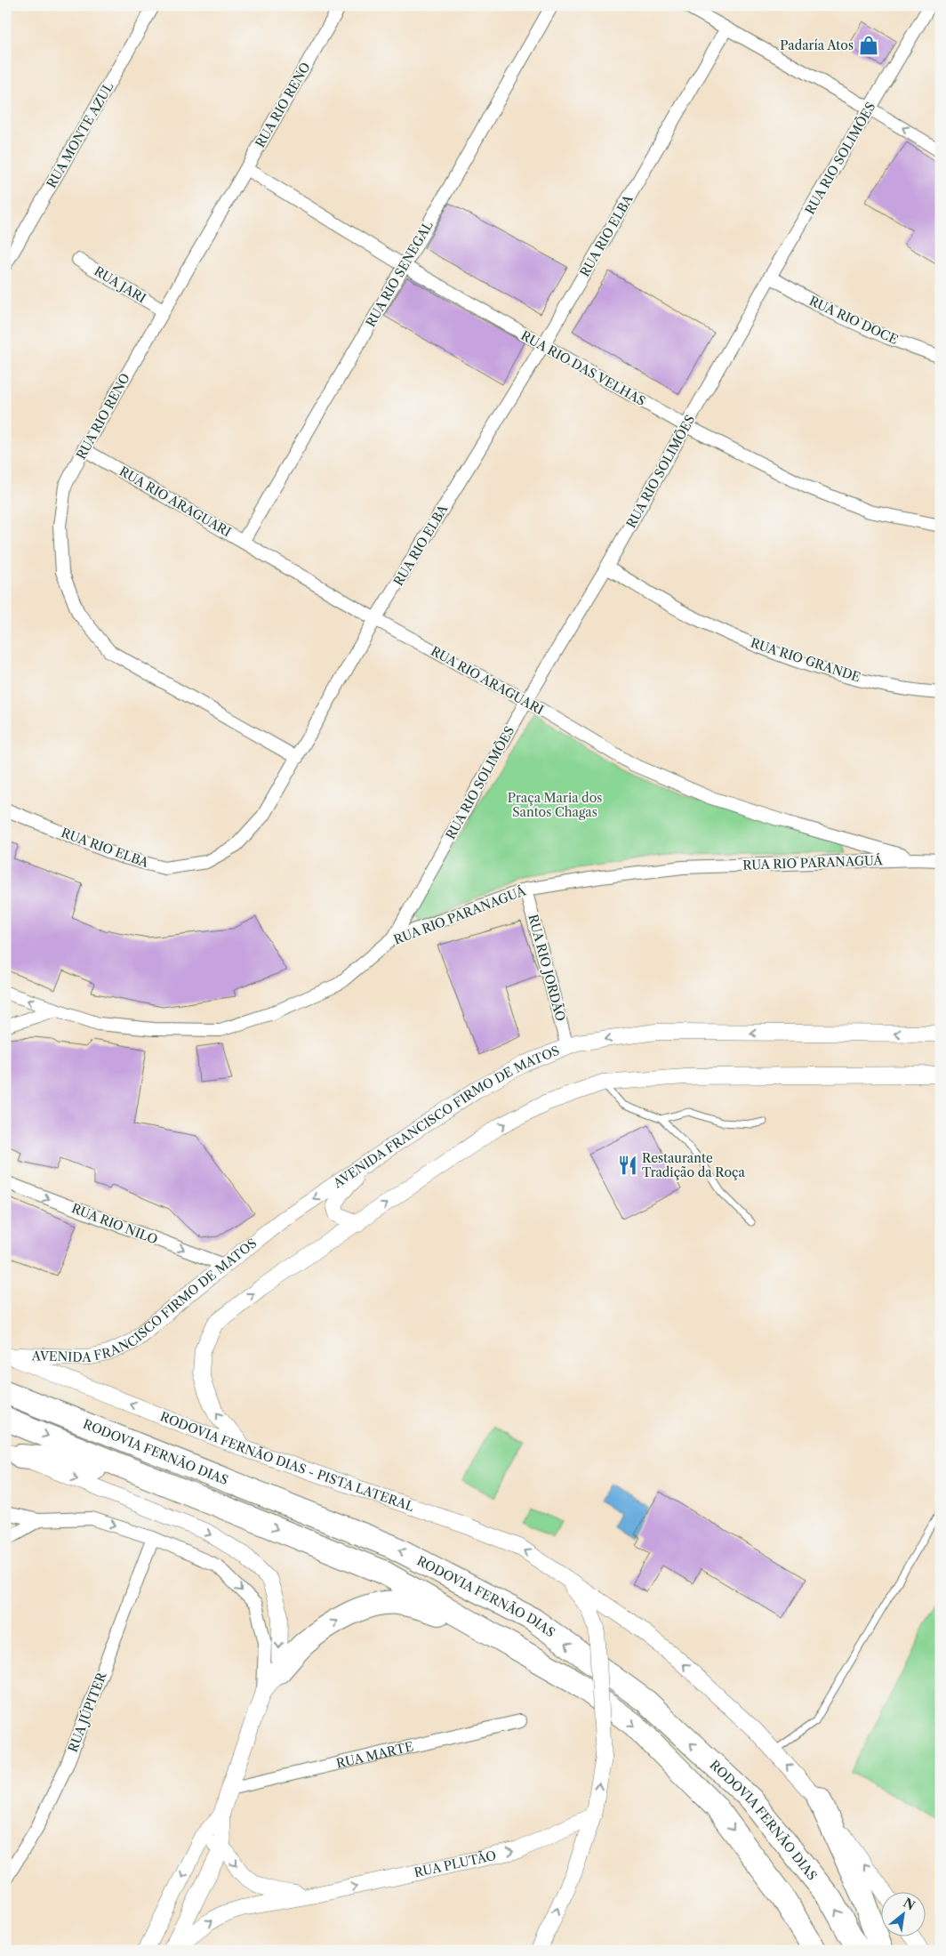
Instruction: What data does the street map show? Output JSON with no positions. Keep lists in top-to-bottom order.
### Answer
{
  "streets": {
    "highway": ["RODOVIA FERNÃO DIAS"],
    "street": [
      "RUA RIO RENO",
      "RUA MONTE AZUL",
      "RUA RIO SOLIMÕES",
      "RUA RIO ELBA",
      "RUA RIO SENEGAL",
      "RUA JARI",
      "RUA RIO DOCE",
      "RUA RIO DAS VELHAS",
      "RUA RIO ARAGUARI",
      "RUA RIO GRANDE",
      "RUA RIO PARANAGUÁ",
      "RUA RIO JORDÃO",
      "AVENIDA FRANCISCO FIRMO DE MATOS",
      "RUA RIO NILO",
      "RODOVIA FERNÃO DIAS - PISTA LATERAL",
      "RUA JÚPITER",
      "RUA MARTE",
      "RUA PLUTÃO"
    ]
  },
  "crossings": [
    ["RUA RIO RENO", "RUA RIO ELBA"],
    ["RUA RIO RENO", "RUA JARI"],
    ["RUA RIO RENO", "RUA RIO DAS VELHAS"],
    ["RUA RIO RENO", "RUA RIO ARAGUARI"],
    ["RUA RIO SOLIMÕES", "RUA RIO DOCE"],
    ["RUA RIO SOLIMÕES", "RUA RIO DAS VELHAS"],
    ["RUA RIO SOLIMÕES", "RUA RIO ARAGUARI"],
    ["RUA RIO SOLIMÕES", "RUA RIO GRANDE"],
    ["RUA RIO SOLIMÕES", "RUA RIO PARANAGUÁ"],
    ["RUA RIO ELBA", "RUA RIO DAS VELHAS"],
    ["RUA RIO ELBA", "RUA RIO ARAGUARI"],
    ["RUA RIO SENEGAL", "RUA RIO DAS VELHAS"],
    ["RUA RIO SENEGAL", "RUA RIO ARAGUARI"],
    ["RUA RIO ARAGUARI", "RUA RIO PARANAGUÁ"],
    ["RUA RIO PARANAGUÁ", "RUA RIO JORDÃO"],
    ["RUA RIO JORDÃO", "AVENIDA FRANCISCO FIRMO DE MATOS"],
    ["AVENIDA FRANCISCO FIRMO DE MATOS", "RUA RIO NILO"],
    ["AVENIDA FRANCISCO FIRMO DE MATOS", "RODOVIA FERNÃO DIAS - PISTA LATERAL"]
  ],
  "one_way": ["RUA RIO NILO", "RODOVIA FERNÃO DIAS - PISTA LATERAL", "RUA PLUTÃO"],
  "parks": ["Praça Maria dos Santos Chagas"],
  "places": {
    "shop": ["Padaría Atos"],
    "restaurant": ["Restaurante Tradição da Roça"]
  },
  "north": "top right"
}
